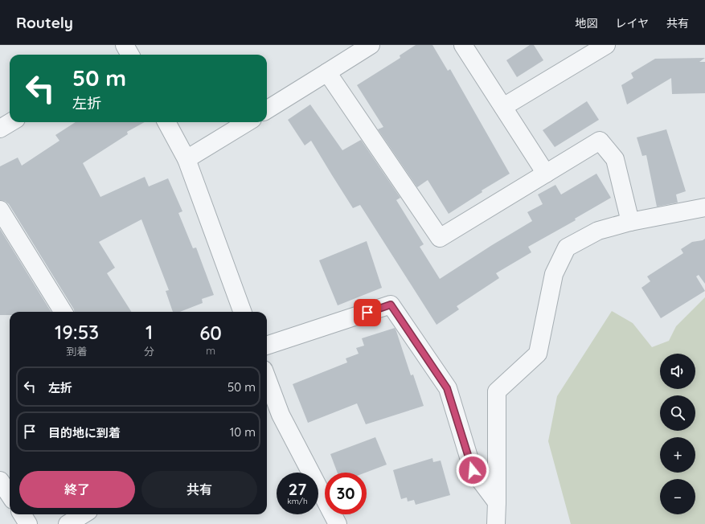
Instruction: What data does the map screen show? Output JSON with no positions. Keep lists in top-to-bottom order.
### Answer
{
  "page": {
    "header": "Routely",
    "nav": ["地図", "レイヤ", "共有"],
    "turn": ["50 m", "左折"],
    "eta": [
      "19:53",
      "到着",
      "1",
      "分",
      "60",
      "m"
    ],
    "map_buttons": ["+", "−"],
    "list": [
      {
        "name": "左折",
        "value": "50 m"
      },
      {
        "name": "目的地に到着",
        "value": "10 m"
      }
    ],
    "buttons": ["終了", "共有"],
    "speed": "27 km/h",
    "limit": "30"
  }
}
